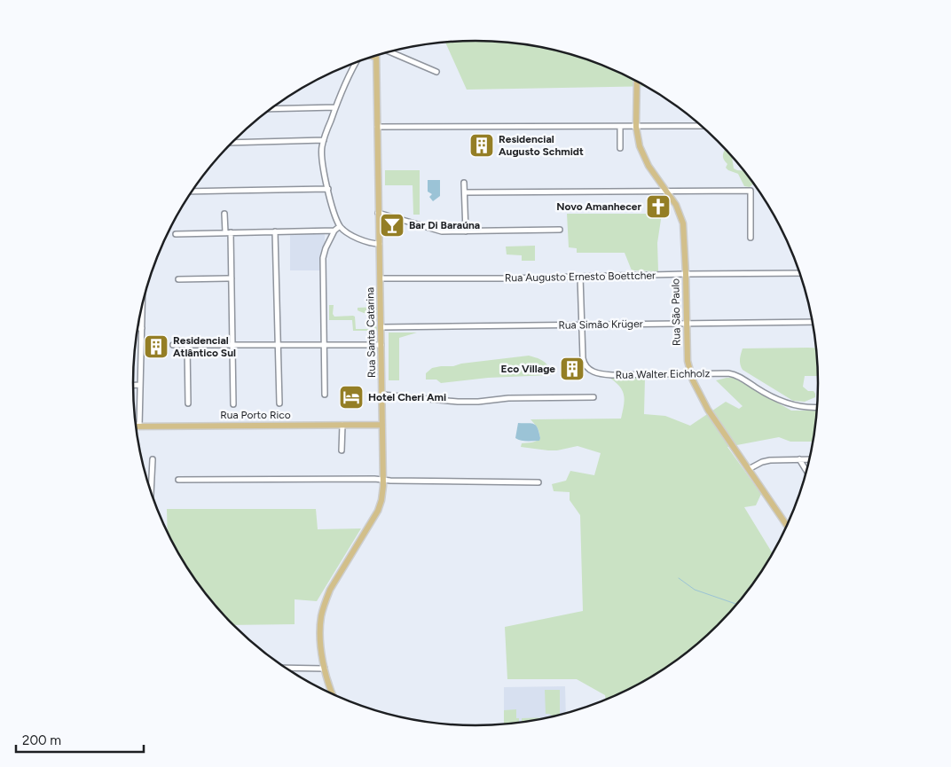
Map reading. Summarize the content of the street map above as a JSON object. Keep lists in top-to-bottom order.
{
  "streets": {
    "main road": ["Rua São Paulo", "Rua Santa Catarina", "Rua Porto Rico"],
    "street": ["Rua Augusto Ernesto Boettcher", "Rua Simão Krüger", "Rua Walter Eichholz"]
  },
  "crossings": [
    ["Rua Augusto Ernesto Boettcher", "Rua São Paulo"],
    ["Rua Augusto Ernesto Boettcher", "Rua Santa Catarina"],
    ["Rua Augusto Ernesto Boettcher", "Rua Walter Eichholz"],
    ["Rua São Paulo", "Rua Simão Krüger"],
    ["Rua São Paulo", "Rua Walter Eichholz"],
    ["Rua Simão Krüger", "Rua Santa Catarina"],
    ["Rua Simão Krüger", "Rua Walter Eichholz"],
    ["Rua Santa Catarina", "Rua Porto Rico"]
  ],
  "places": {
    "building": ["Residencial Augusto Schmidt", "Residencial Atlântico Sul", "Eco Village"],
    "church": ["Novo Amanhecer"],
    "bar": ["Bar Di Baraúna"],
    "hotel": ["Hotel Cheri Ami"]
  },
  "scale_bar": "200 m"
}
